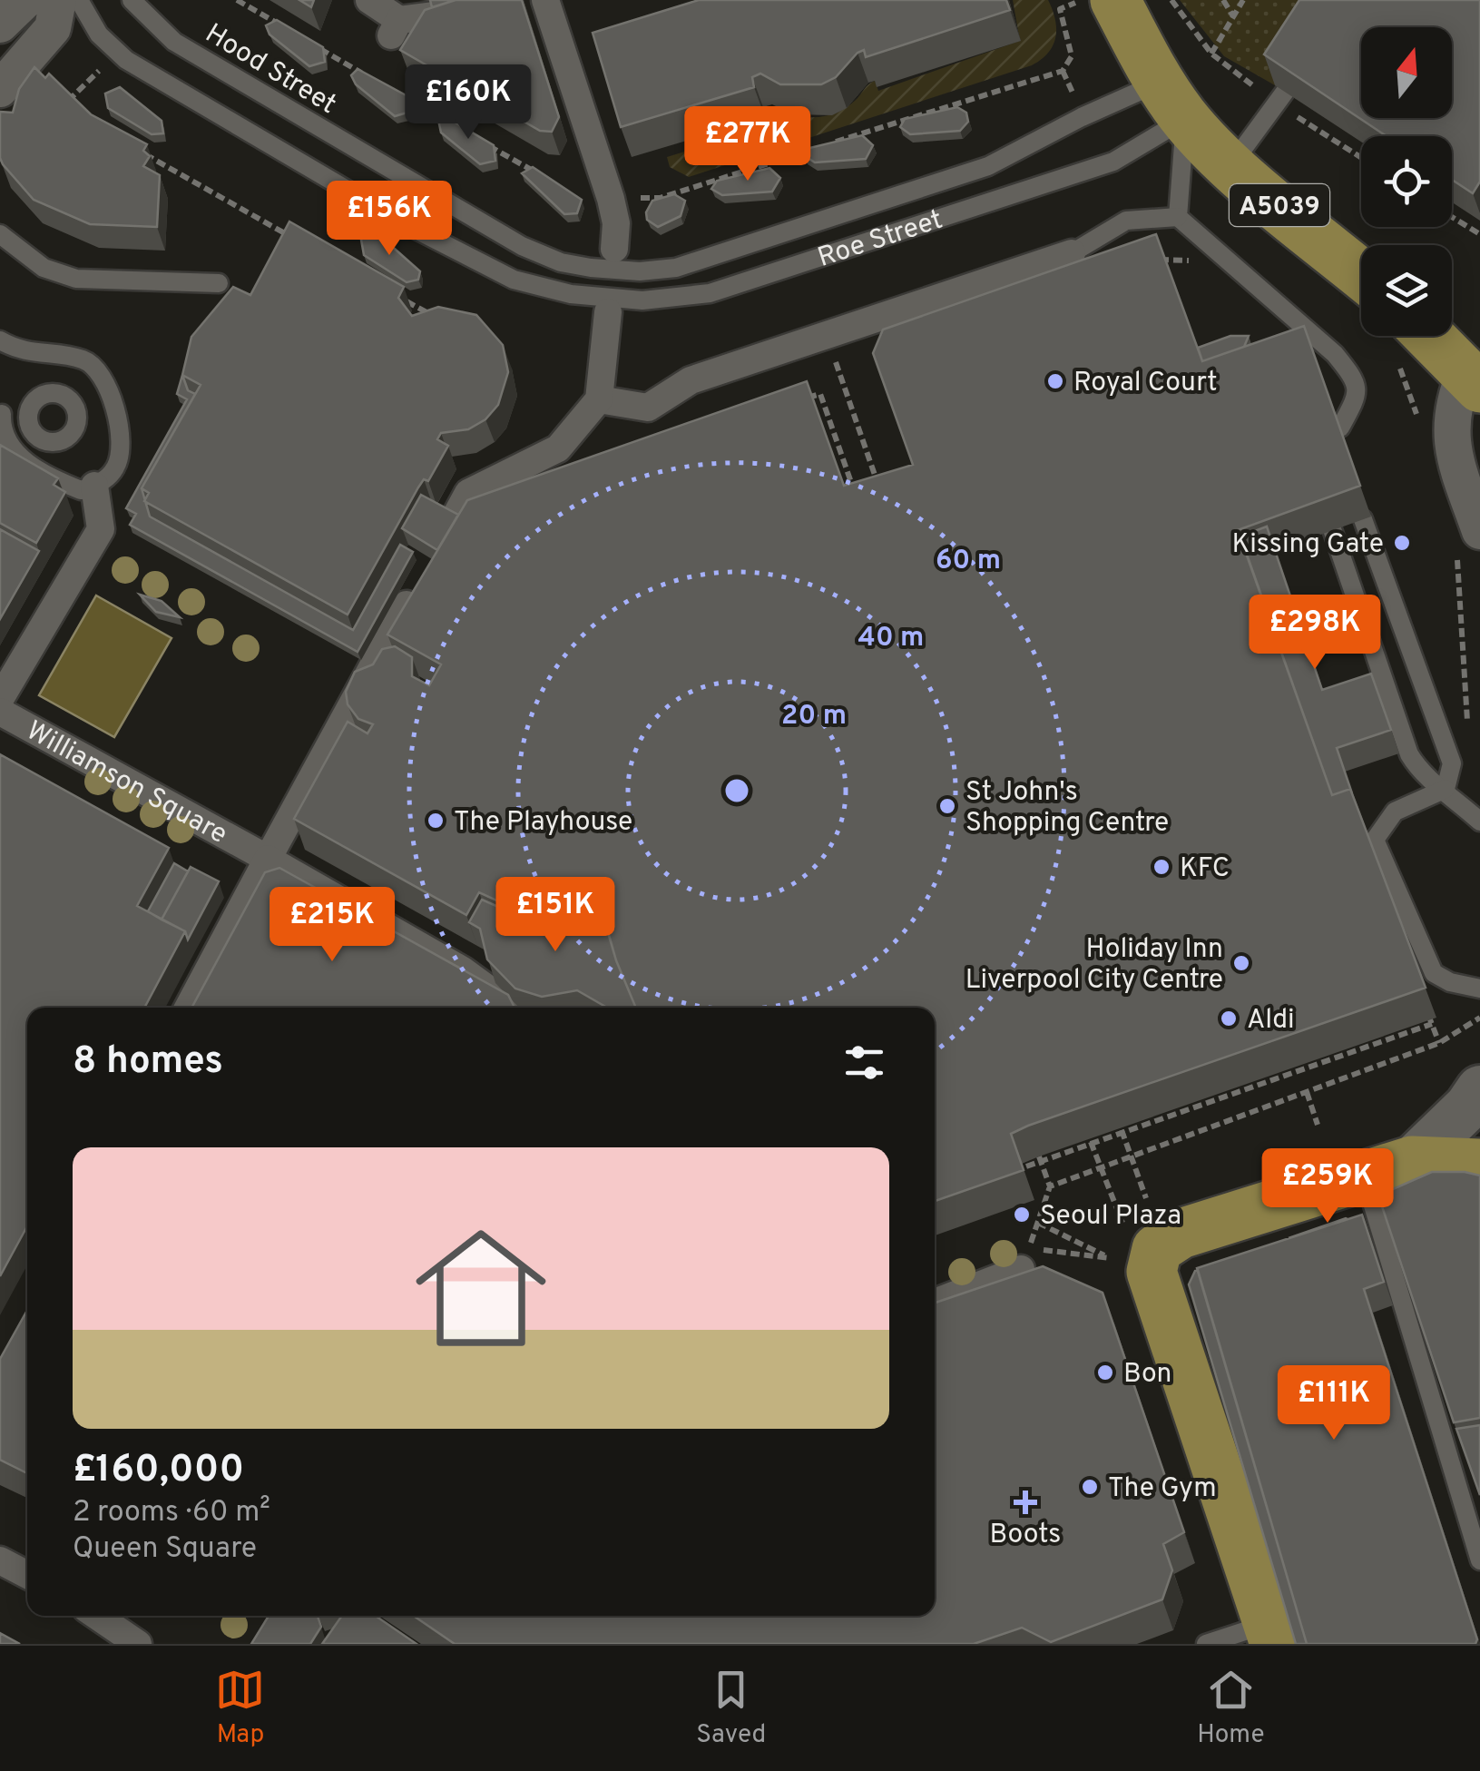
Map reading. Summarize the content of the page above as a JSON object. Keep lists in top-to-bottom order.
{
  "streets": {
    "main road": ["A5039"],
    "street": ["Williamson Square"],
    "lane": ["Hood Street", "Roe Street"]
  },
  "crossings": [
    ["Hood Street", "Roe Street"],
    ["A5039", "Roe Street"]
  ],
  "places": {
    "other": [
      "Royal Court",
      "Kissing Gate",
      "St John's Shopping Centre",
      "The Playhouse",
      "KFC",
      "Holiday Inn Liverpool City Centre",
      "Aldi",
      "Seoul Plaza",
      "Bon",
      "The Gym"
    ],
    "health": ["Boots"]
  },
  "north": "top",
  "page": {
    "price": [
      "£160K",
      "£277K",
      "£156K",
      "£298K",
      "£151K",
      "£215K",
      "£259K",
      "£111K"
    ],
    "heading": "8 homes",
    "list": [
      {
        "name": "£160,000",
        "note": "2 rooms · 60 m² · Queen Square"
      }
    ],
    "tabs": ["Map", "Saved", "Home"]
  },
  "rings": ["60 m", "40 m", "20 m"]
}
